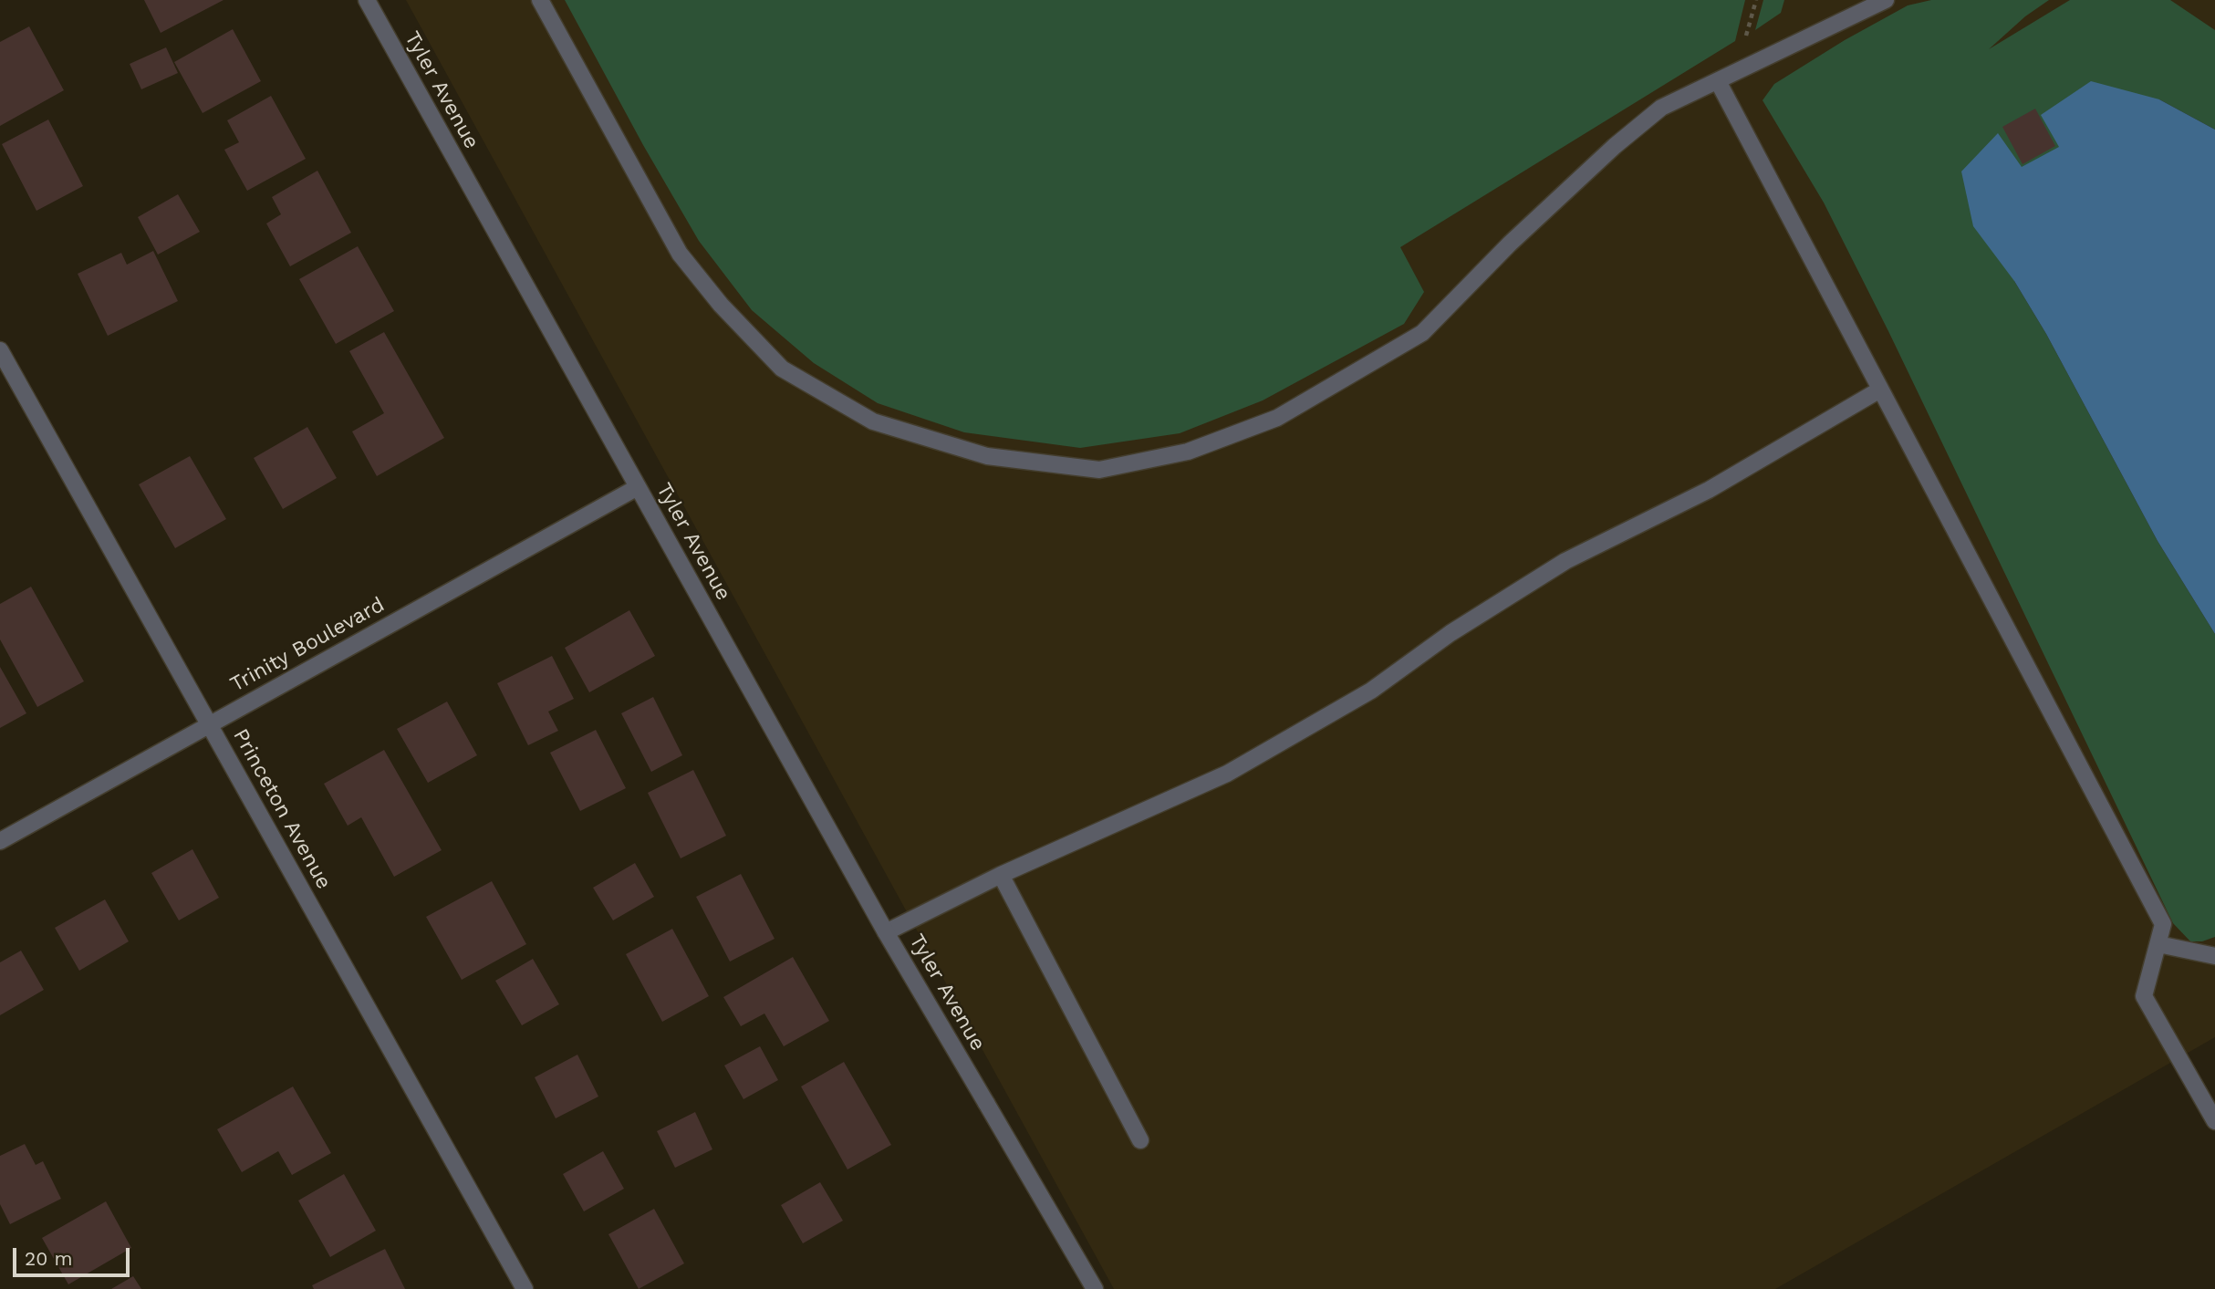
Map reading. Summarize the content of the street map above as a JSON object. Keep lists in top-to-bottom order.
{
  "streets": {
    "street": ["Tyler Avenue", "Trinity Boulevard", "Princeton Avenue"]
  },
  "crossings": [
    ["Tyler Avenue", "Trinity Boulevard"],
    ["Trinity Boulevard", "Princeton Avenue"]
  ],
  "scale_bar": "20 m"
}
